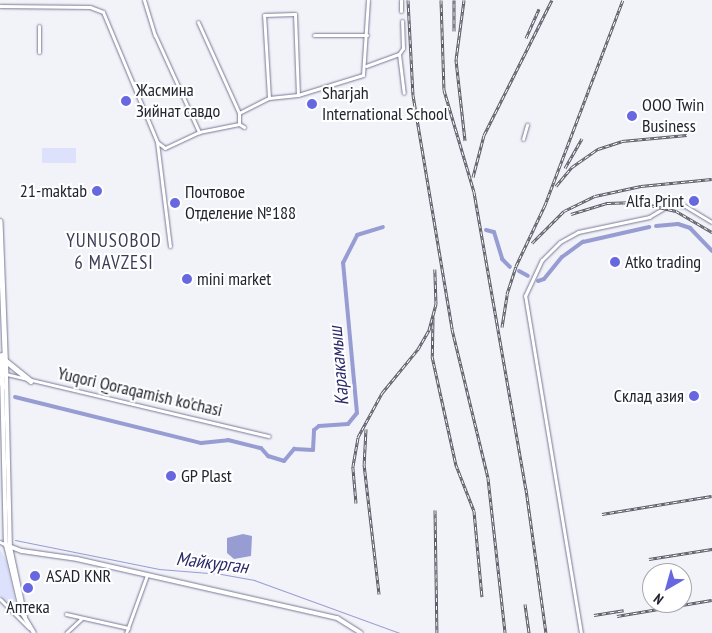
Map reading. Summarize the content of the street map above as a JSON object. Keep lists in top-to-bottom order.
{
  "streets": {
    "street": ["Yuqori Qoraqamish ko'chasi"]
  },
  "districts": ["YUNUSOBOD 6 MAVZESI"],
  "water": ["Каракамыш", "Майкурган"],
  "places": [
    "Жасмина Зийнат савдо",
    "Sharjah International School",
    "ООО Twin Business",
    "21-maktab",
    "Alfa Print",
    "Почтовое Отделение №188",
    "Atko trading",
    "mini market",
    "Склад азия",
    "GP Plast",
    "ASAD KNR",
    "Аптека"
  ],
  "north": "bottom left"
}
